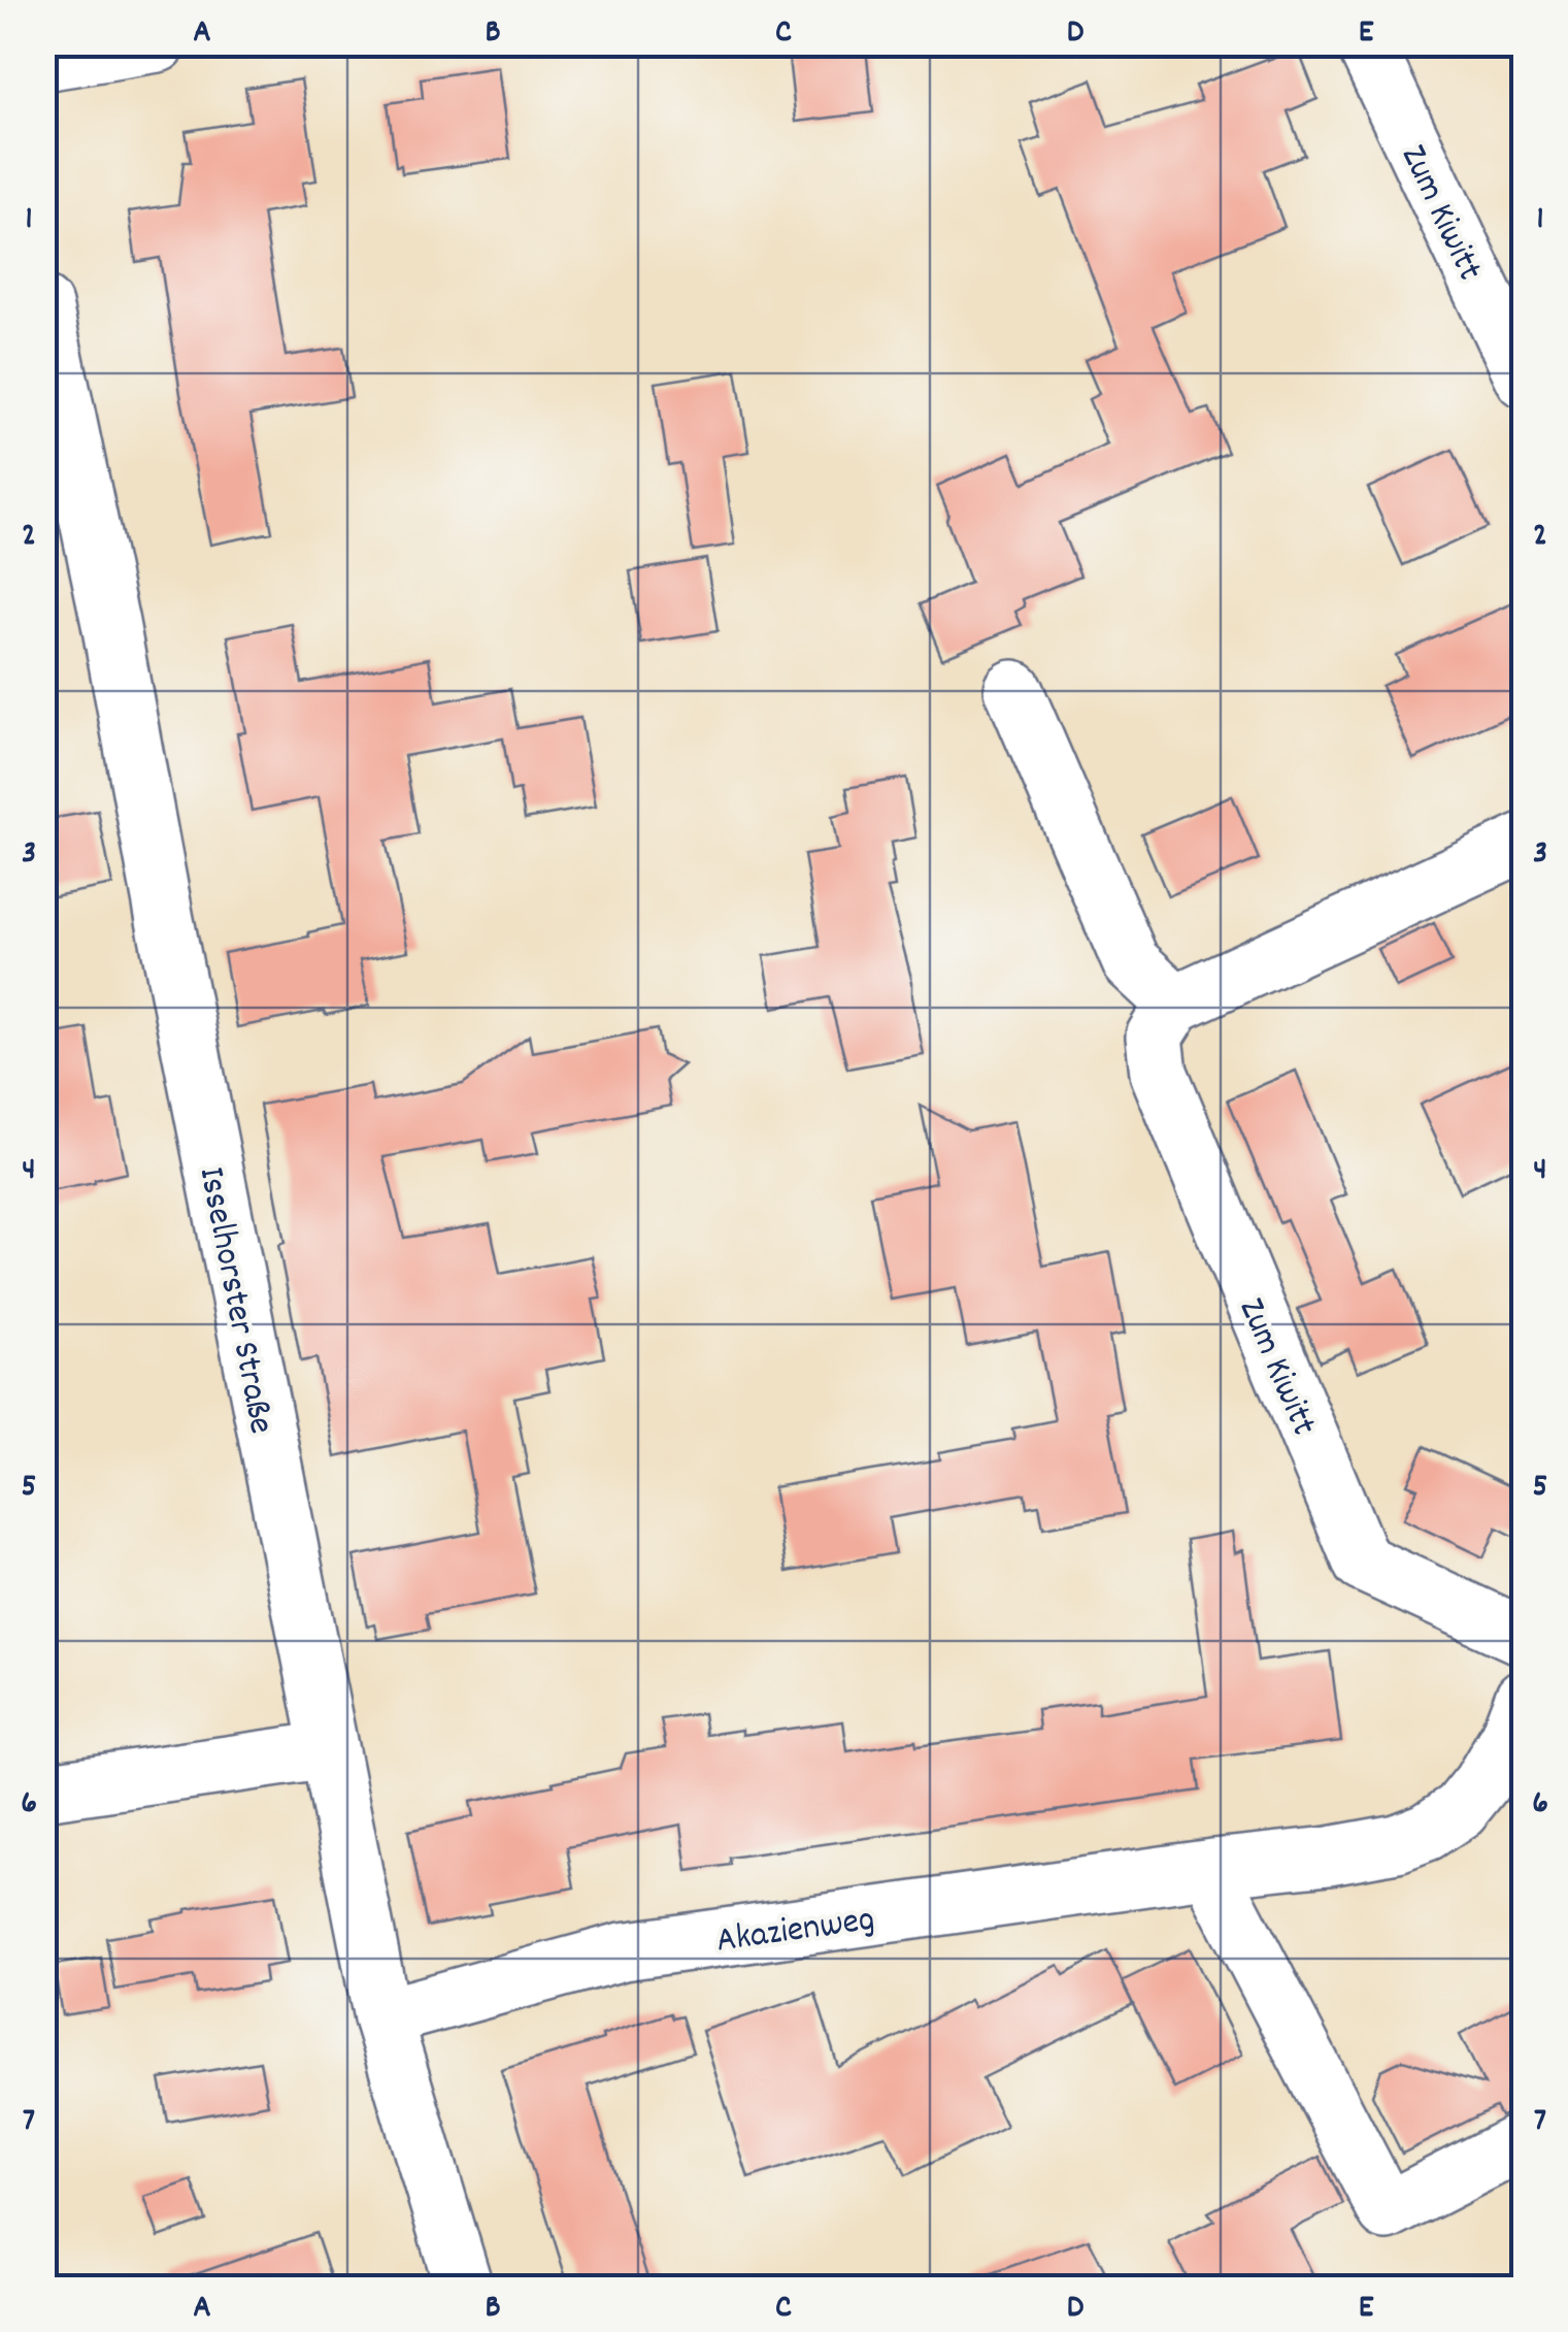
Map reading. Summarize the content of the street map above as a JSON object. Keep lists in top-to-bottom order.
{
  "streets": {
    "street": ["Zum Kiwitt", "Isselhorster Straße", "Akazienweg"]
  },
  "crossings": [
    ["Isselhorster Straße", "Akazienweg"]
  ],
  "grid": {
    "columns": [
      "A",
      "B",
      "C",
      "D",
      "E"
    ],
    "rows": [
      "1",
      "2",
      "3",
      "4",
      "5",
      "6",
      "7"
    ]
  }
}
